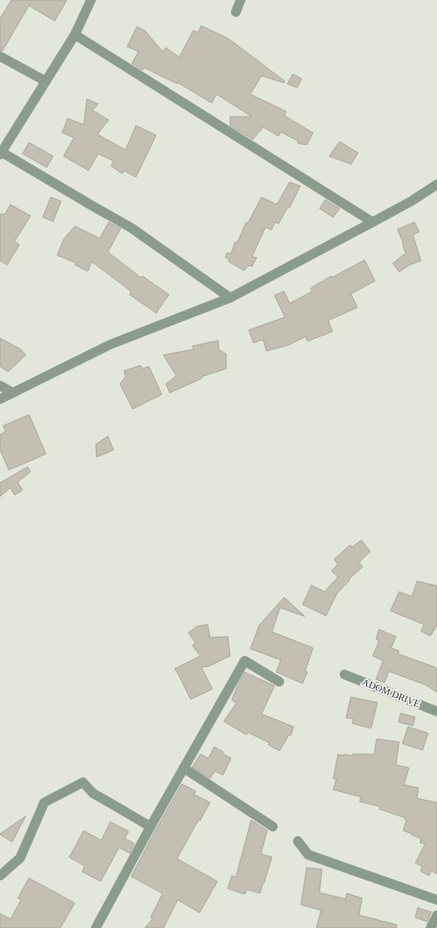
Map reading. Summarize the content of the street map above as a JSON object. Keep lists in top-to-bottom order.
{
  "streets": {
    "street": ["ADOM DRIVE"]
  }
}
